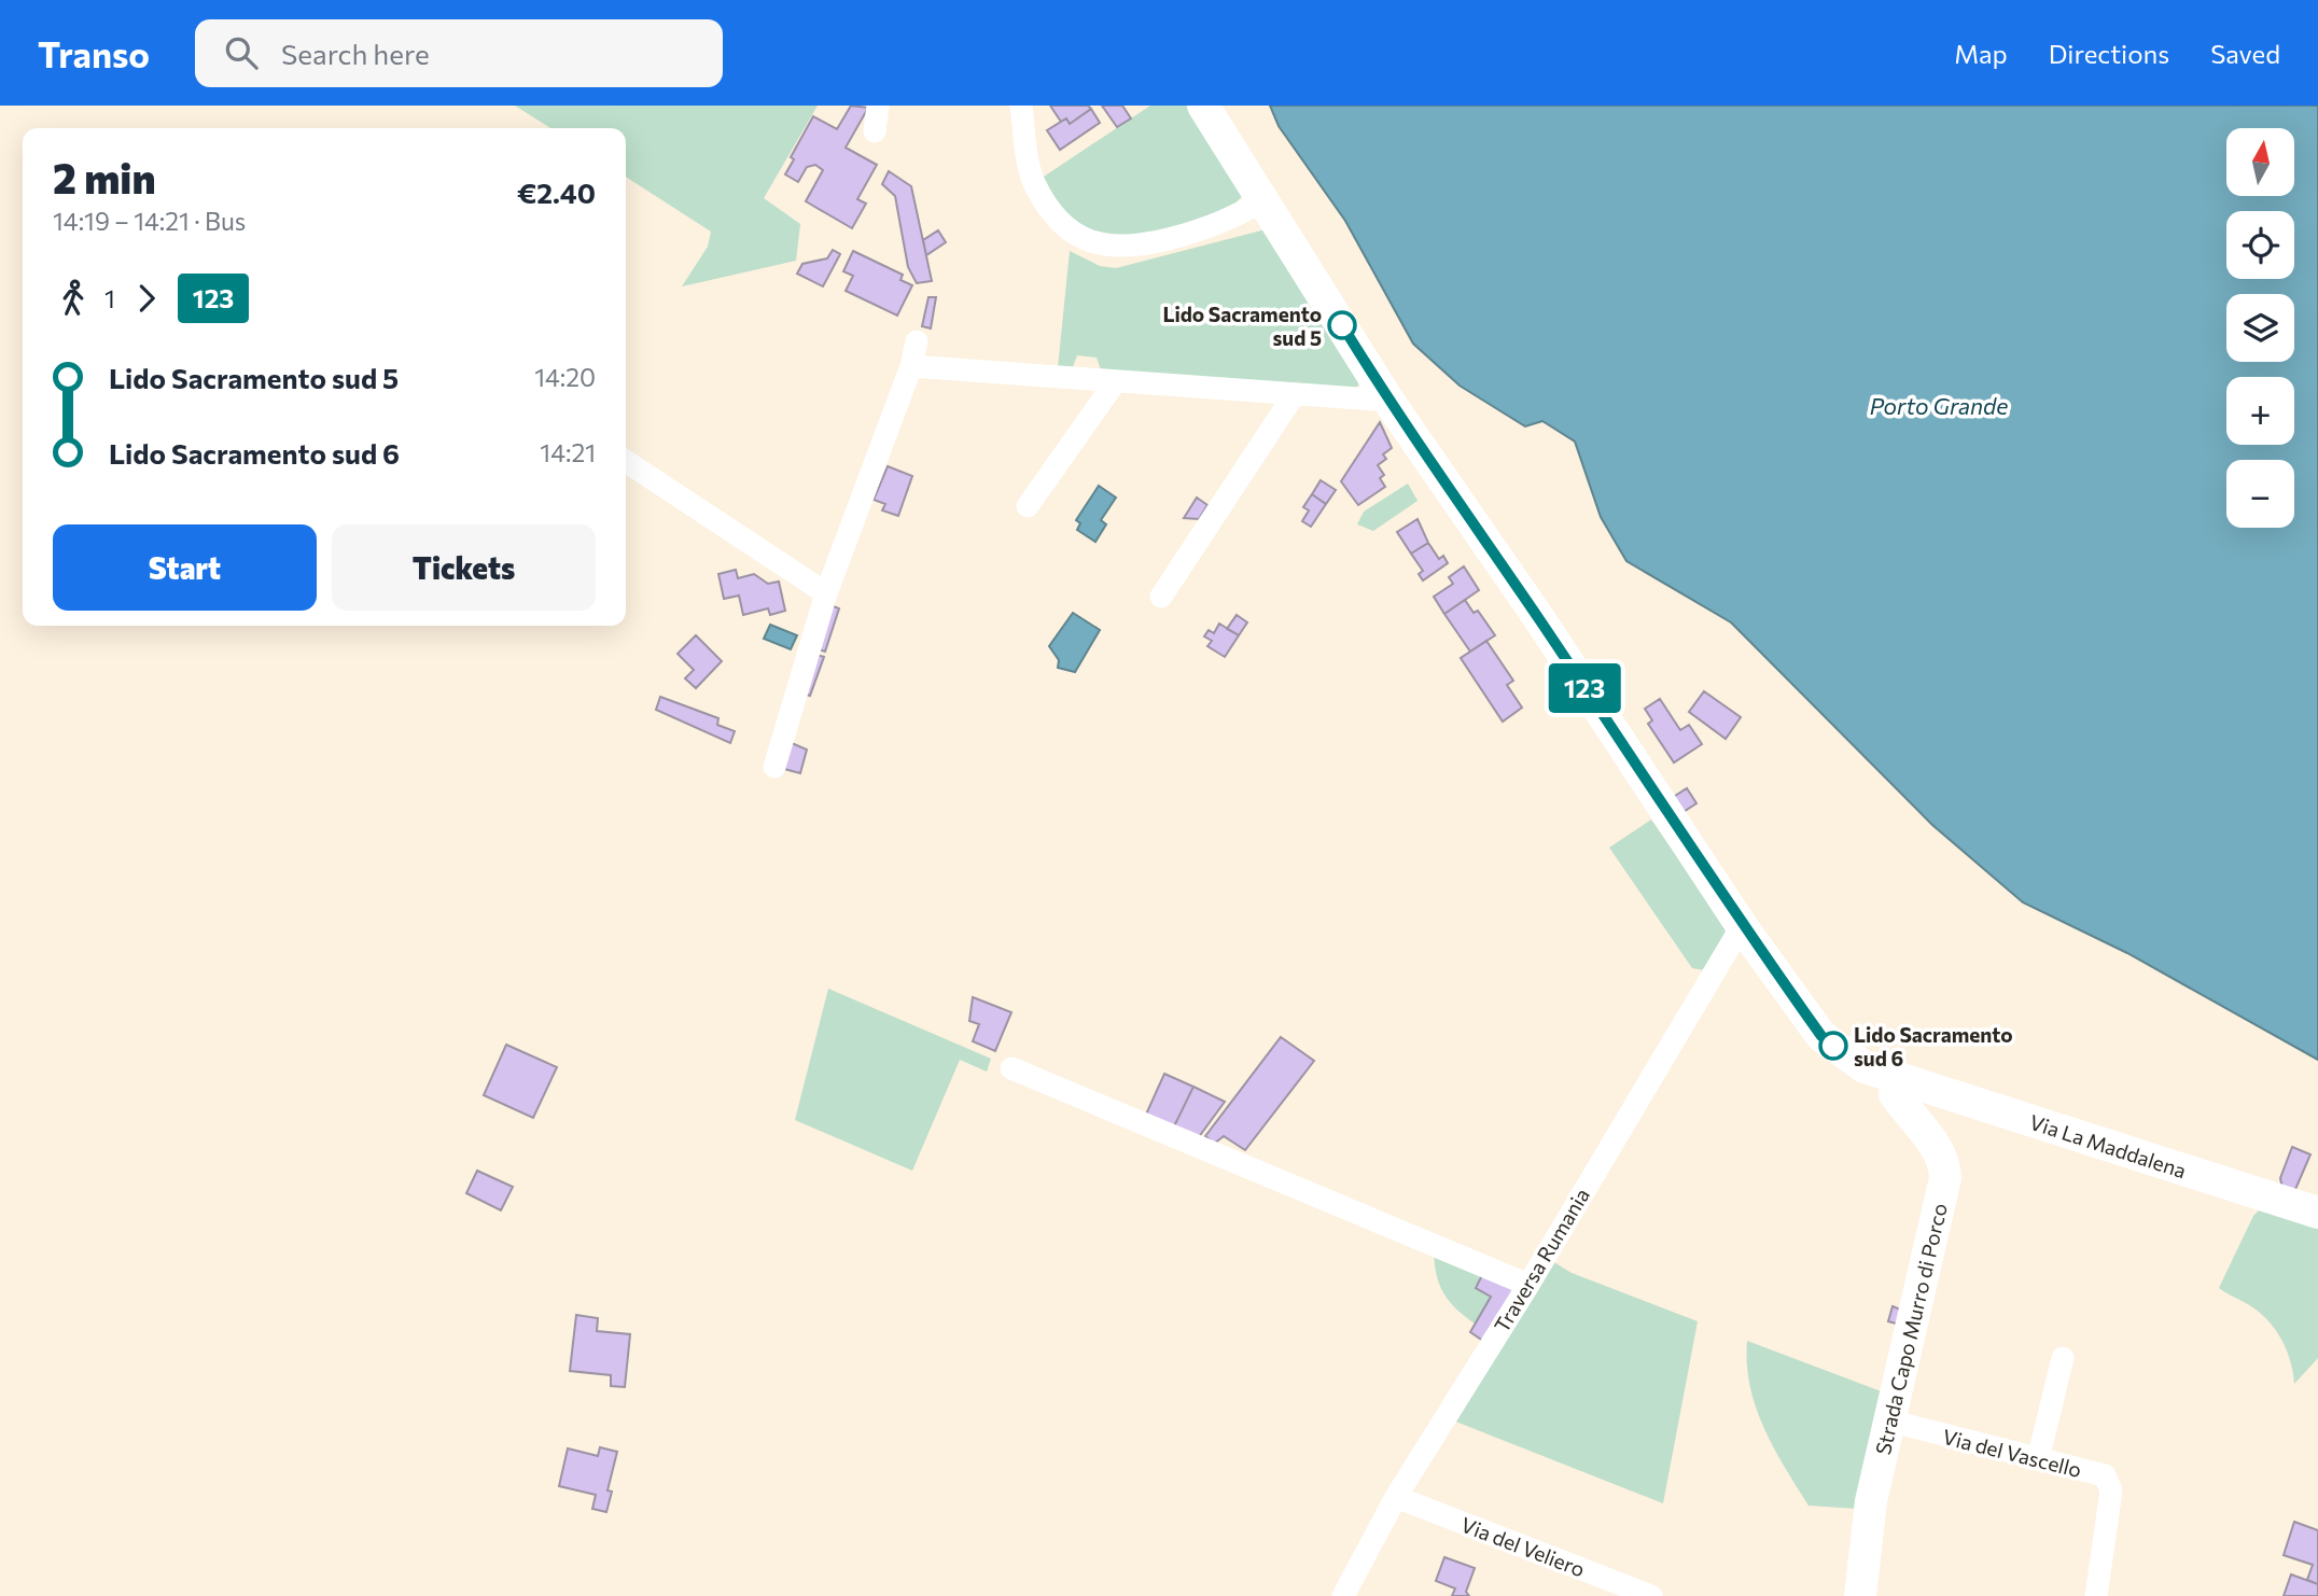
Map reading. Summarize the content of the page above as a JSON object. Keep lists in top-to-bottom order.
{
  "streets": {
    "street": [
      "Via La Maddalena",
      "Traversa Rumania",
      "Strada Capo Murro di Porco",
      "Via del Vascello",
      "Via del Veliero"
    ]
  },
  "crossings": [
    ["Via La Maddalena", "Traversa Rumania"],
    ["Via La Maddalena", "Strada Capo Murro di Porco"],
    ["Traversa Rumania", "Via del Veliero"],
    ["Strada Capo Murro di Porco", "Via del Vascello"]
  ],
  "water": ["Porto Grande"],
  "places": ["Lido Sacramento sud 5", "Lido Sacramento sud 6"],
  "lines": ["bus line 123"],
  "north": "top",
  "page": {
    "header": "Transo",
    "search": "Search here",
    "nav": ["Map", "Directions", "Saved"],
    "on_map": "123",
    "map_buttons": ["+", "−"],
    "heading": ["2 min", "14:19 – 14:21 · Bus", "€2.40"],
    "legs": ["1", "123"],
    "list": [
      {
        "name": "Lido Sacramento sud 5",
        "value": "14:20"
      },
      {
        "name": "Lido Sacramento sud 6",
        "value": "14:21"
      }
    ],
    "buttons": ["Start", "Tickets"]
  }
}
